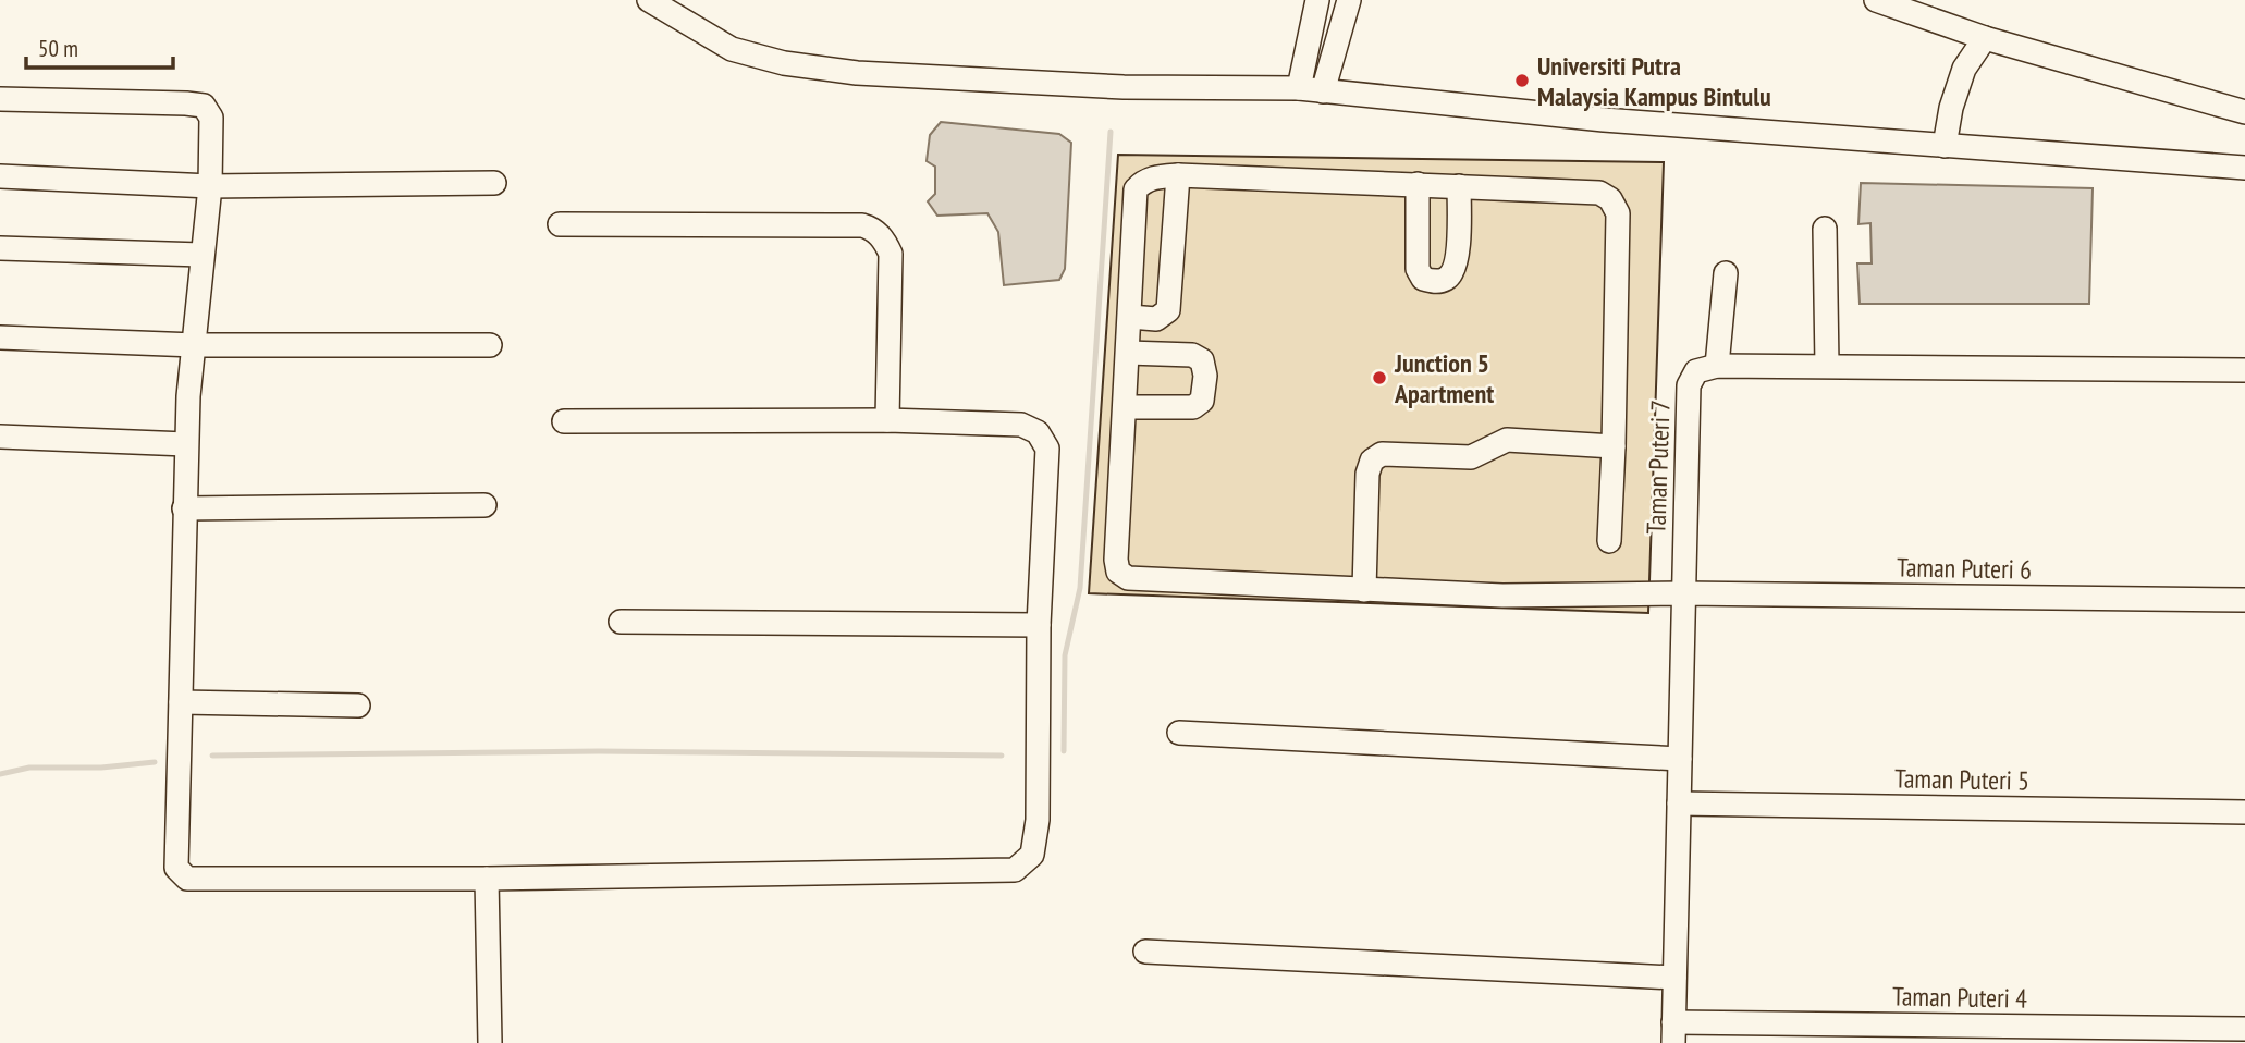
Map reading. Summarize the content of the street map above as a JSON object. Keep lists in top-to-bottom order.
{
  "streets": {
    "street": [
      "Taman Puteri 7",
      "Taman Puteri 6",
      "Taman Puteri 5",
      "Taman Puteri 4"
    ]
  },
  "crossings": [
    ["Taman Puteri 7", "Taman Puteri 6"],
    ["Taman Puteri 7", "Taman Puteri 5"],
    ["Taman Puteri 7", "Taman Puteri 4"]
  ],
  "places": ["Universiti Putra Malaysia Kampus Bintulu", "Junction 5 Apartment"],
  "scale_bar": "50 m"
}
